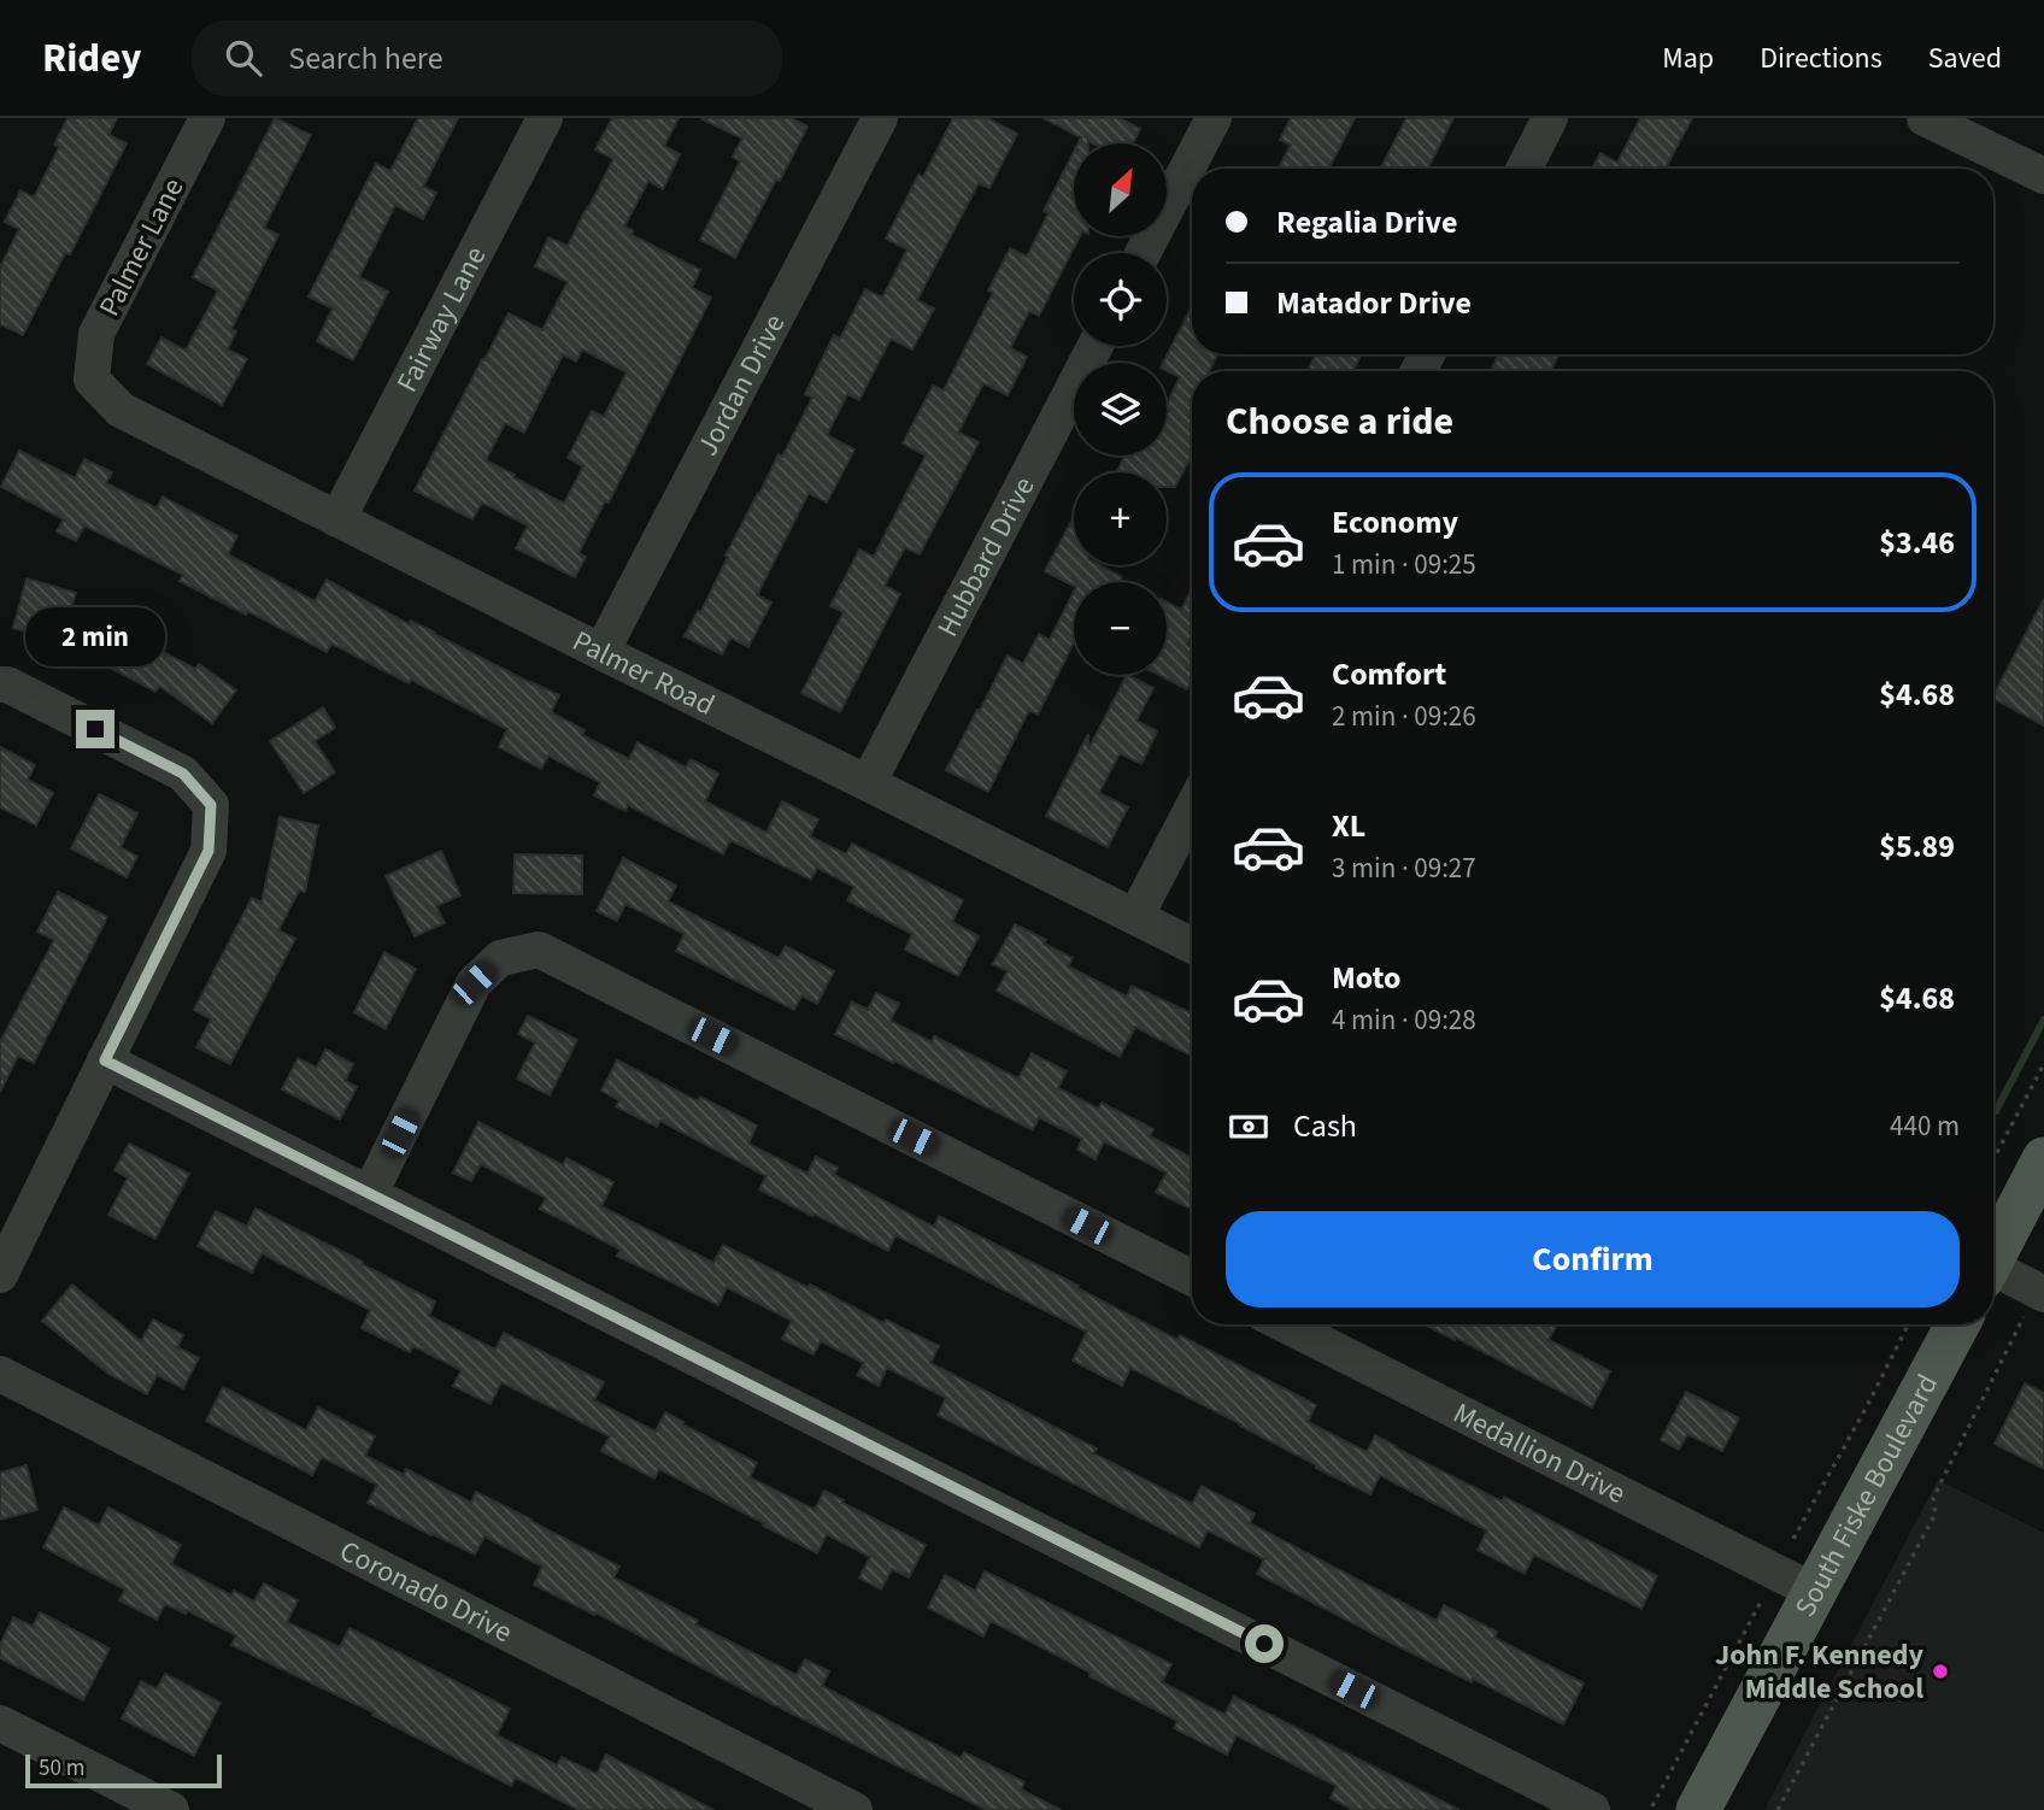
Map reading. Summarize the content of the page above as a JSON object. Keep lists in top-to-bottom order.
{
  "streets": {
    "main road": ["South Fiske Boulevard"],
    "street": [
      "Palmer Lane",
      "Fairway Lane",
      "Jordan Drive",
      "Hubbard Drive",
      "Palmer Road",
      "Medallion Drive",
      "Coronado Drive"
    ]
  },
  "crossings": [
    ["Palmer Lane", "Palmer Road"],
    ["Fairway Lane", "Palmer Road"],
    ["Jordan Drive", "Palmer Road"],
    ["Hubbard Drive", "Palmer Road"],
    ["Medallion Drive", "South Fiske Boulevard"]
  ],
  "places": ["John F. Kennedy Middle School"],
  "scale_bar": "50 m",
  "north": "top right",
  "page": {
    "header": "Ridey",
    "search": "Search here",
    "nav": ["Map", "Directions", "Saved"],
    "map_buttons": ["+", "−"],
    "banner": ["Regalia Drive", "Matador Drive"],
    "heading": "Choose a ride",
    "list": [
      {
        "name": "Economy",
        "note": "1 min · 09:25",
        "value": "$3.46"
      },
      {
        "name": "Comfort",
        "note": "2 min · 09:26",
        "value": "$4.68"
      },
      {
        "name": "XL",
        "note": "3 min · 09:27",
        "value": "$5.89"
      },
      {
        "name": "Moto",
        "note": "4 min · 09:28",
        "value": "$4.68"
      }
    ],
    "bubble": "2 min",
    "pay": ["Cash", "440 m"],
    "buttons": "Confirm",
    "scale": "50 m"
  }
}
